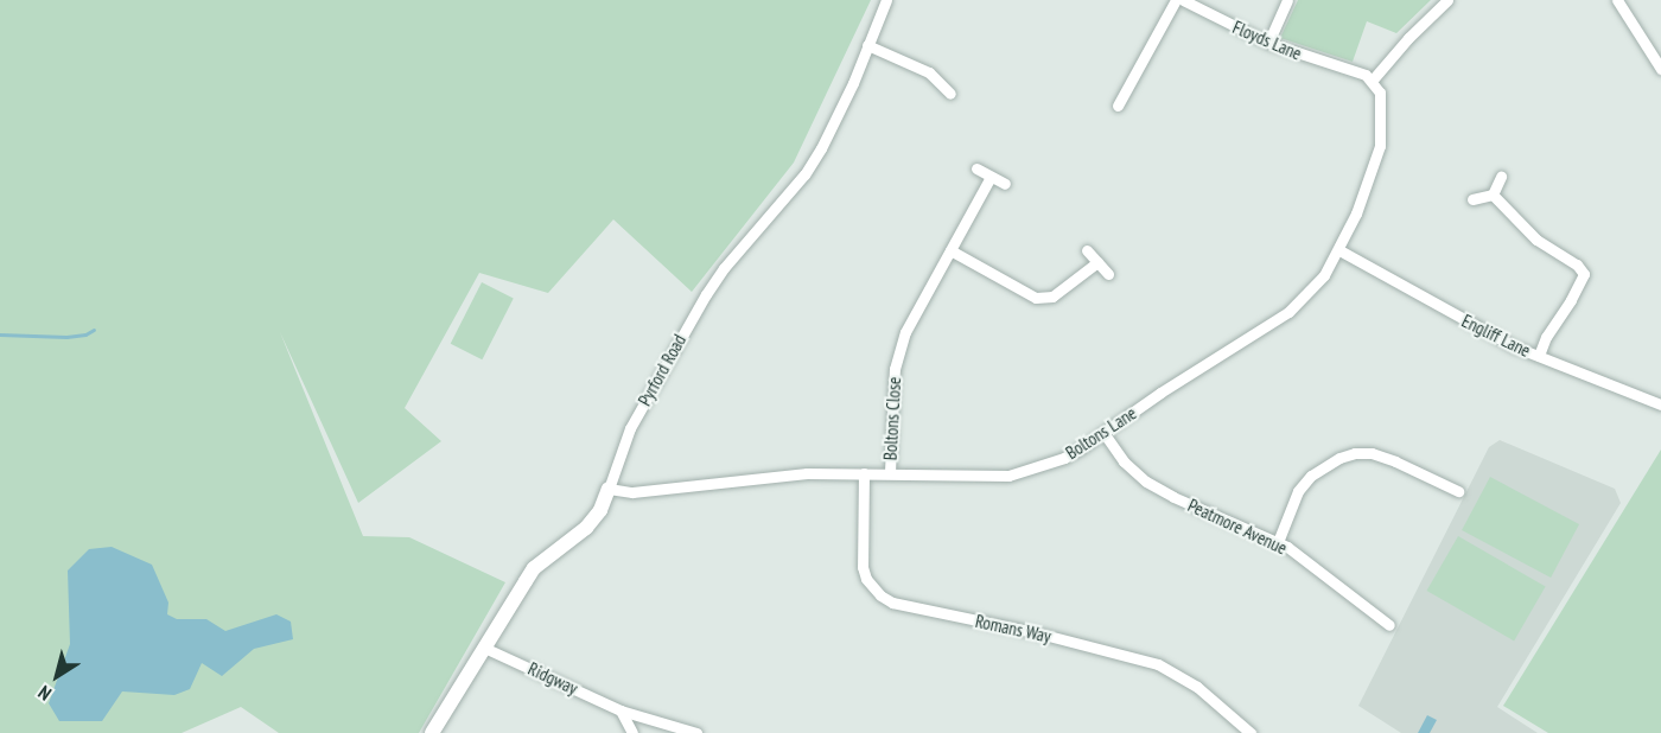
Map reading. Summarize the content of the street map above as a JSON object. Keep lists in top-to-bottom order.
{
  "streets": {
    "street": [
      "Floyds Lane",
      "Engliff Lane",
      "Pyrford Road",
      "Boltons Close",
      "Boltons Lane",
      "Peatmore Avenue",
      "Romans Way",
      "Ridgway"
    ]
  },
  "crossings": [
    ["Floyds Lane", "Boltons Lane"],
    ["Engliff Lane", "Boltons Lane"],
    ["Pyrford Road", "Boltons Lane"],
    ["Pyrford Road", "Ridgway"],
    ["Boltons Close", "Boltons Lane"],
    ["Boltons Lane", "Peatmore Avenue"],
    ["Boltons Lane", "Romans Way"]
  ],
  "north": "bottom left"
}
